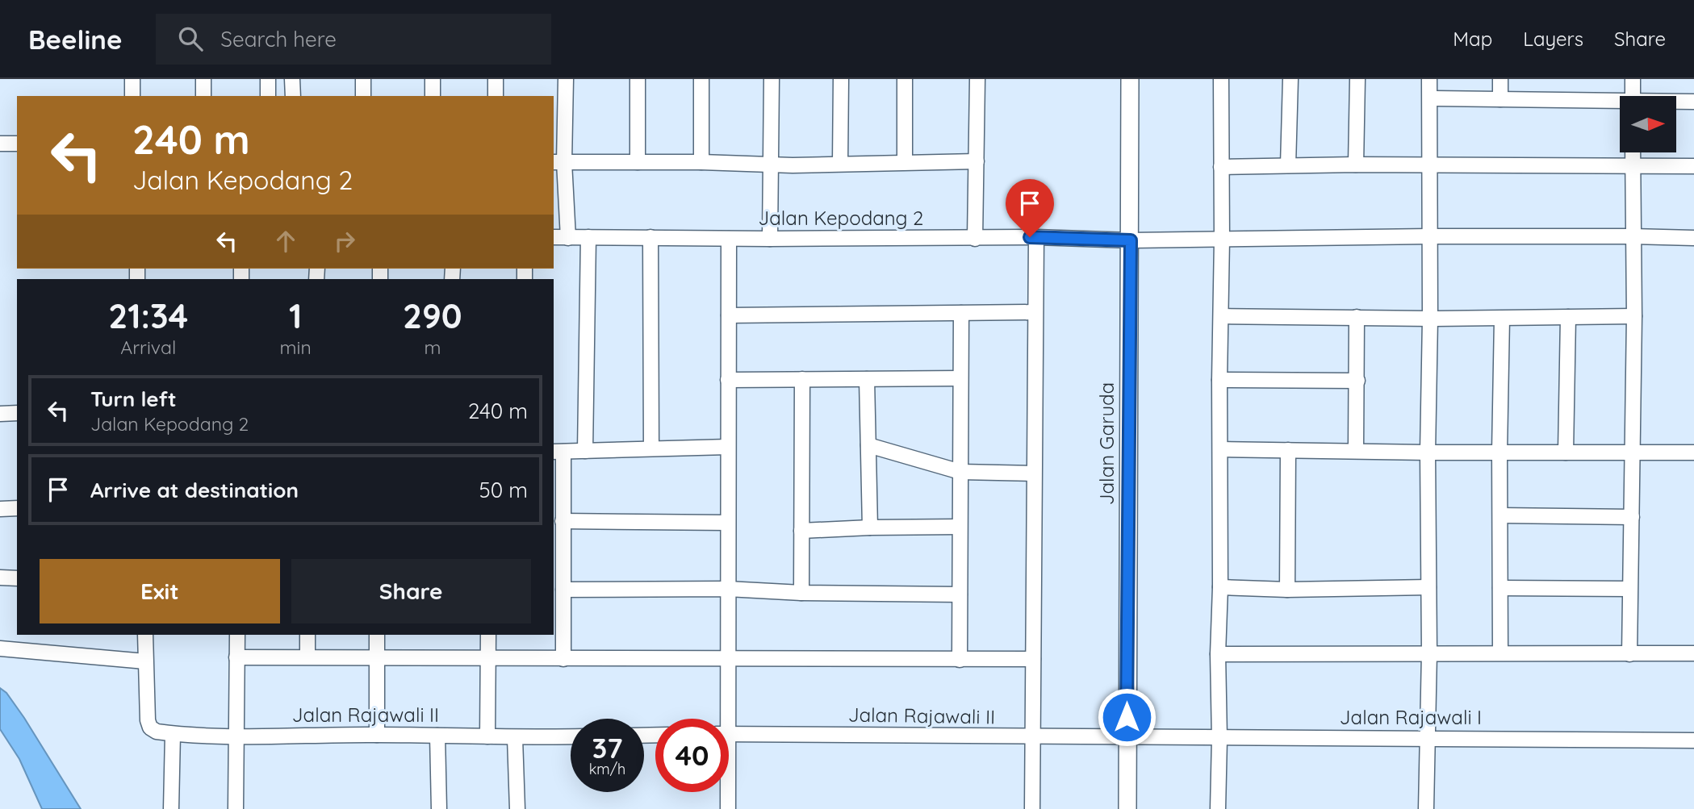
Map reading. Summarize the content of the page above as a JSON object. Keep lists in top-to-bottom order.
{
  "streets": {
    "street": [
      "Jalan Kepodang 2",
      "Jalan Garuda",
      "Jalan Rajawali II",
      "Jalan Rajawali I"
    ]
  },
  "crossings": [
    ["Jalan Kepodang 2", "Jalan Garuda"],
    ["Jalan Garuda", "Jalan Rajawali II"],
    ["Jalan Garuda", "Jalan Rajawali I"],
    ["Jalan Rajawali II", "Jalan Rajawali I"]
  ],
  "north": "right",
  "page": {
    "header": "Beeline",
    "search": "Search here",
    "nav": ["Map", "Layers", "Share"],
    "turn": ["240 m", "Jalan Kepodang 2"],
    "eta": [
      "21:34",
      "Arrival",
      "1",
      "min",
      "290",
      "m"
    ],
    "list": [
      {
        "name": "Turn left",
        "note": "Jalan Kepodang 2",
        "value": "240 m"
      },
      {
        "name": "Arrive at destination",
        "value": "50 m"
      }
    ],
    "buttons": ["Exit", "Share"],
    "speed": "37 km/h",
    "limit": "40"
  }
}
